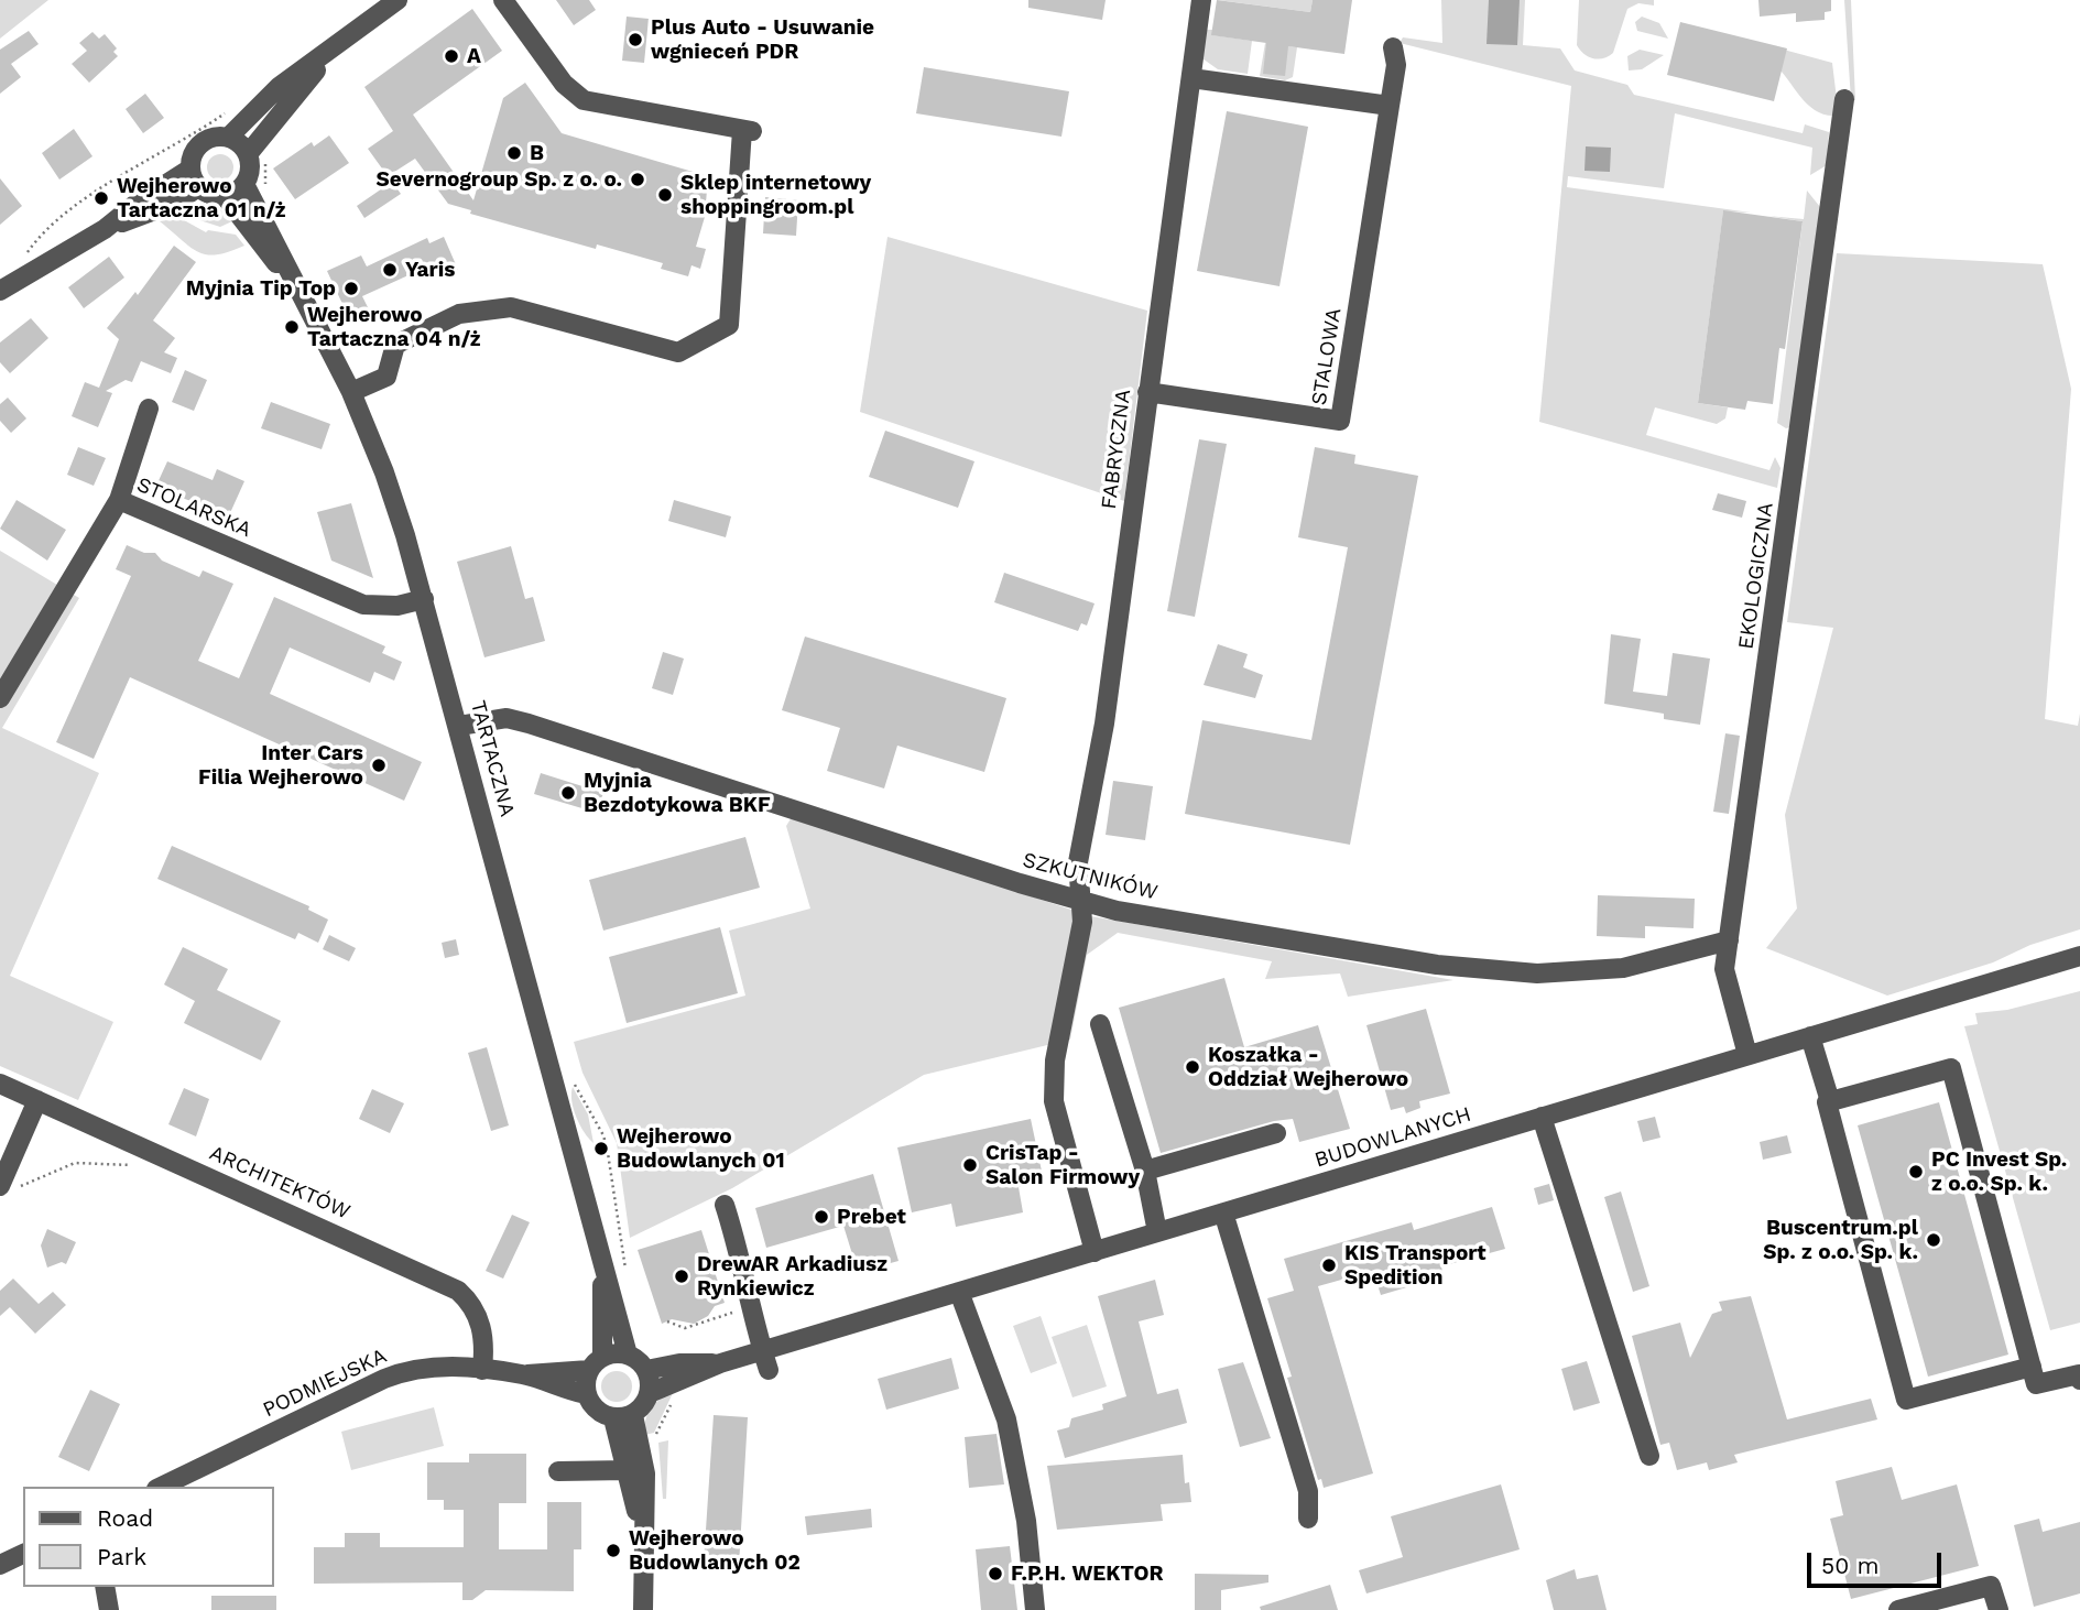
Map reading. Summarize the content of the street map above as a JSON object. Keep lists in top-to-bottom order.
{
  "streets": {
    "street": [
      "STALOWA",
      "FABRYCZNA",
      "STOLARSKA",
      "EKOLOGICZNA",
      "TARTACZNA",
      "SZKUTNIKÓW",
      "BUDOWLANYCH",
      "ARCHITEKTÓW",
      "PODMIEJSKA"
    ]
  },
  "crossings": [
    ["STALOWA", "FABRYCZNA"],
    ["FABRYCZNA", "SZKUTNIKÓW"],
    ["FABRYCZNA", "BUDOWLANYCH"],
    ["STOLARSKA", "TARTACZNA"],
    ["EKOLOGICZNA", "SZKUTNIKÓW"],
    ["EKOLOGICZNA", "BUDOWLANYCH"],
    ["TARTACZNA", "SZKUTNIKÓW"],
    ["TARTACZNA", "BUDOWLANYCH"],
    ["TARTACZNA", "PODMIEJSKA"],
    ["BUDOWLANYCH", "PODMIEJSKA"],
    ["ARCHITEKTÓW", "PODMIEJSKA"]
  ],
  "places": [
    "Plus Auto - Usuwanie wgnieceń PDR",
    "A",
    "B",
    "Severnogroup Sp. z o. o.",
    "Sklep internetowy shoppingroom.pl",
    "Wejherowo Tartaczna 01 n/ż",
    "Yaris",
    "Myjnia Tip Top",
    "Wejherowo Tartaczna 04 n/ż",
    "Inter Cars Filia Wejherowo",
    "Myjnia Bezdotykowa BKF",
    "Koszałka - Oddział Wejherowo",
    "Wejherowo Budowlanych 01",
    "CrisTap - Salon Firmowy",
    "PC Invest Sp. z o.o. Sp. k.",
    "Prebet",
    "Buscentrum.pl Sp. z o.o. Sp. k.",
    "KIS Transport Spedition",
    "DrewAR Arkadiusz Rynkiewicz",
    "Wejherowo Budowlanych 02",
    "F.P.H. WEKTOR"
  ],
  "legend": ["Road", "Park"],
  "scale_bar": "50 m"
}
